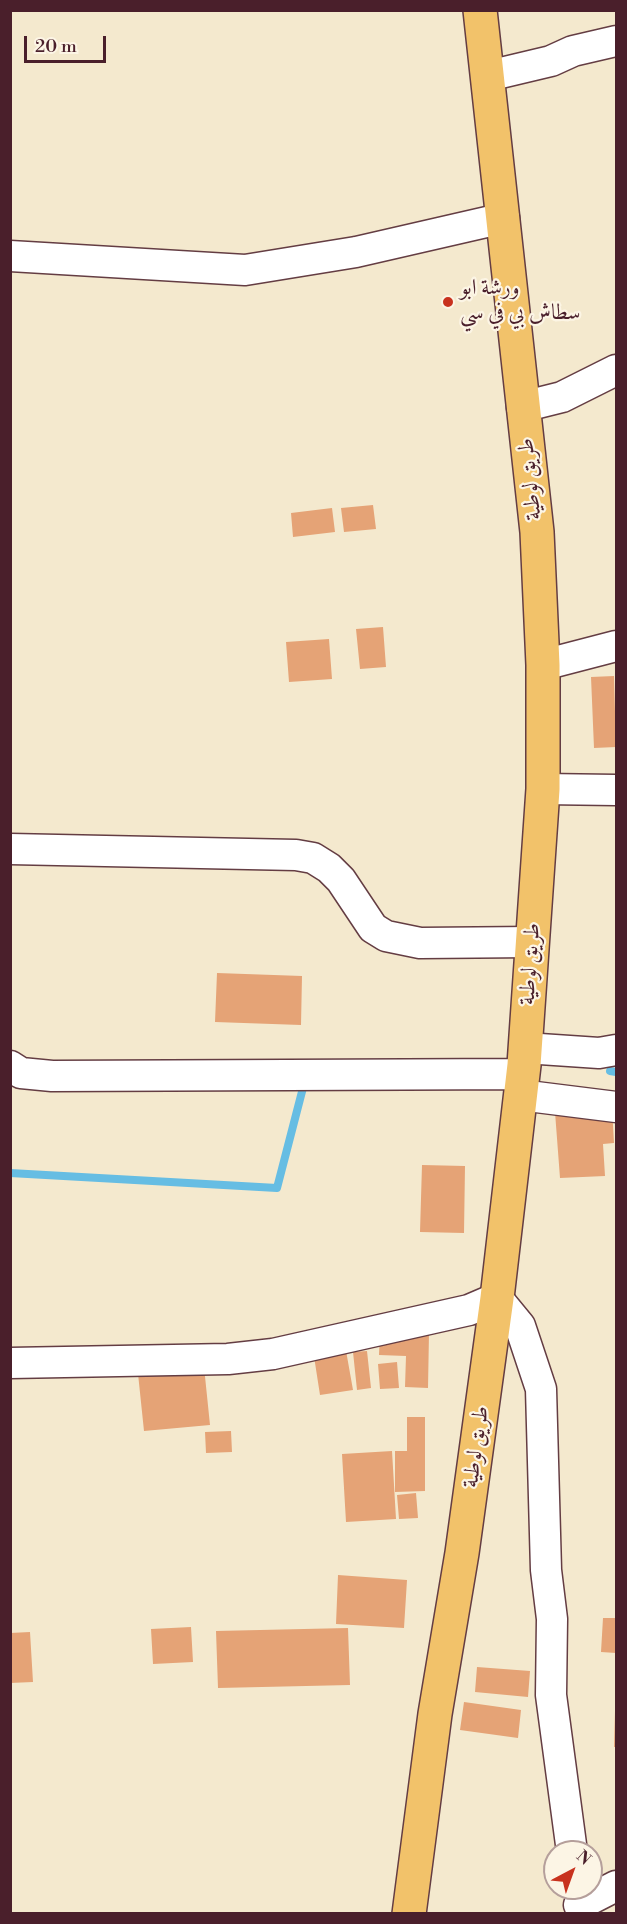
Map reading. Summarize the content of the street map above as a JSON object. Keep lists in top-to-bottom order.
{
  "streets": {
    "main road": ["طريق لوطية"]
  },
  "places": ["ورشة ابو سطاش بي في سي"],
  "scale_bar": "20 m",
  "north": "top right"
}
